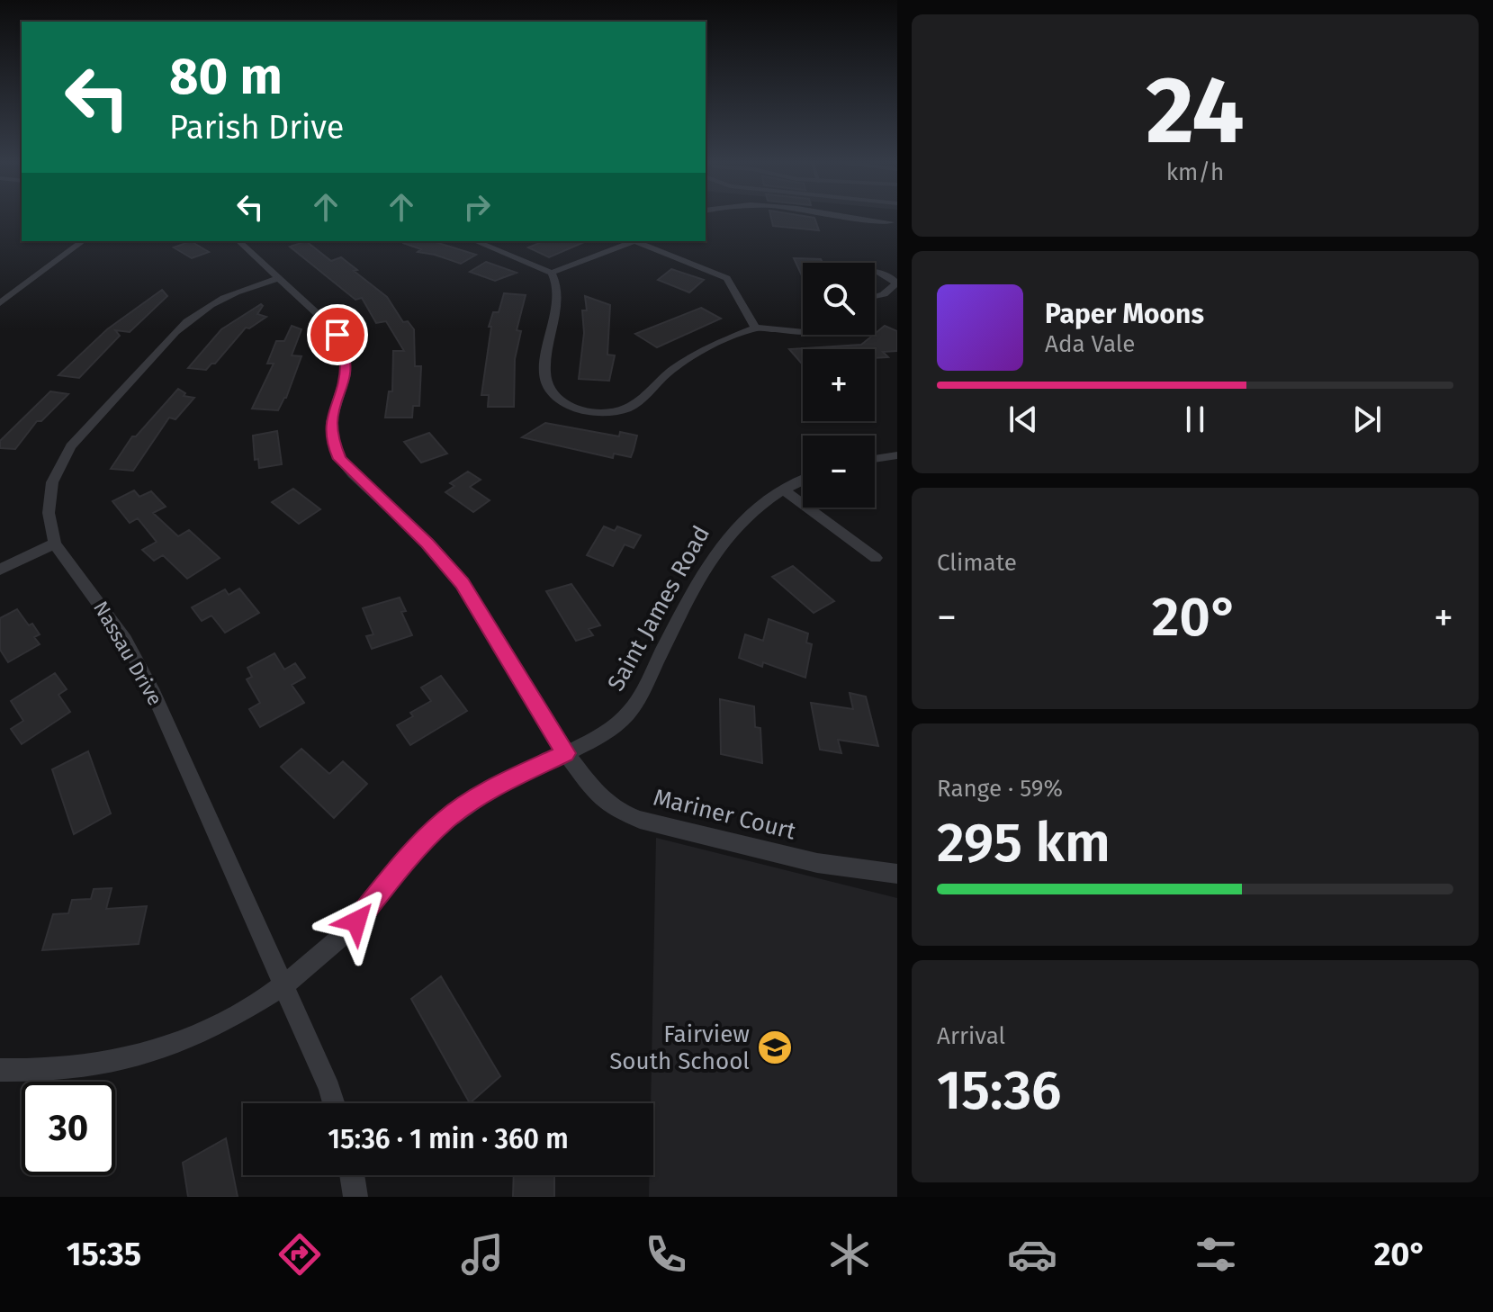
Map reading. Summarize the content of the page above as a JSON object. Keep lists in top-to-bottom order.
{
  "streets": {
    "street": ["Saint James Road", "Nassau Drive", "Mariner Court"]
  },
  "crossings": [
    ["Saint James Road", "Nassau Drive"],
    ["Saint James Road", "Mariner Court"],
    ["Nassau Drive", "Mariner Court"]
  ],
  "places": {
    "school or university": ["Fairview South School"]
  },
  "page": {
    "tile": [
      ["24", "km/h"],
      "Climate",
      ["Range · 59%", "295 km"],
      ["Arrival", "15:36"]
    ],
    "turn": ["80 m", "Parish Drive"],
    "map_buttons": ["+", "−"],
    "song": ["Paper Moons", "Ada Vale"],
    "heat": ["−", "20°", "+"],
    "limit": "30",
    "trip": "15:36 · 1 min · 360 m",
    "tabs": ["15:35", "20°"]
  }
}
